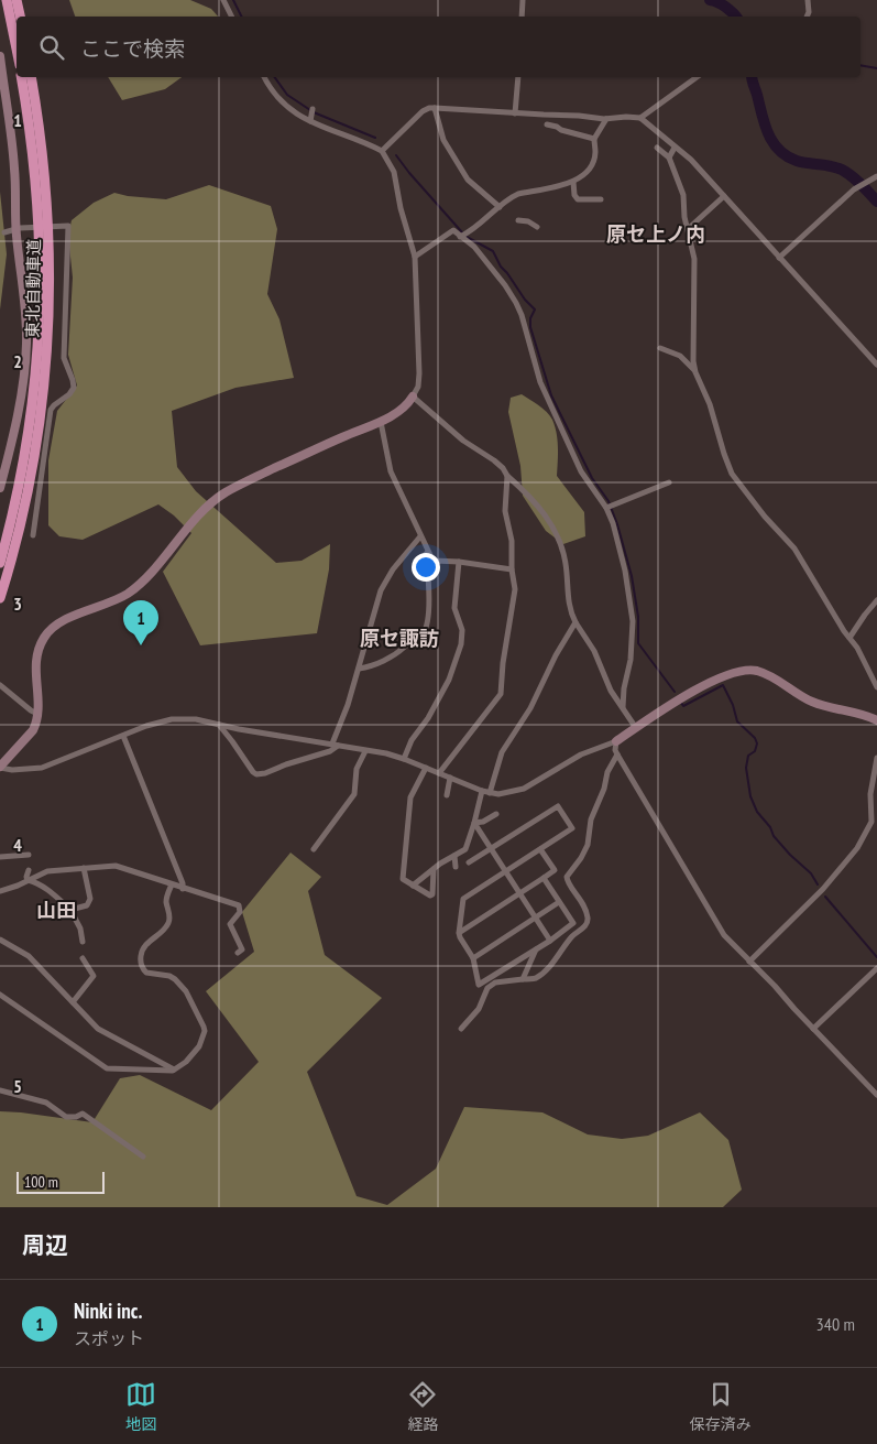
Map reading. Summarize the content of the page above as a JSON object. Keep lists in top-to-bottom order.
{
  "streets": {
    "highway": ["東北自動車道"]
  },
  "districts": ["原セ上ノ内", "原セ諏訪", "山田"],
  "scale_bar": "100 m",
  "page": {
    "search": "ここで検索",
    "pins": "1",
    "scale": "100 m",
    "heading": "周辺",
    "list": [
      {
        "mark": "1",
        "name": "Ninki inc.",
        "note": "スポット",
        "value": "340 m"
      }
    ],
    "nav": ["地図", "経路", "保存済み"]
  },
  "grid": {
    "rows": [
      "1",
      "2",
      "3",
      "4",
      "5"
    ]
  }
}
